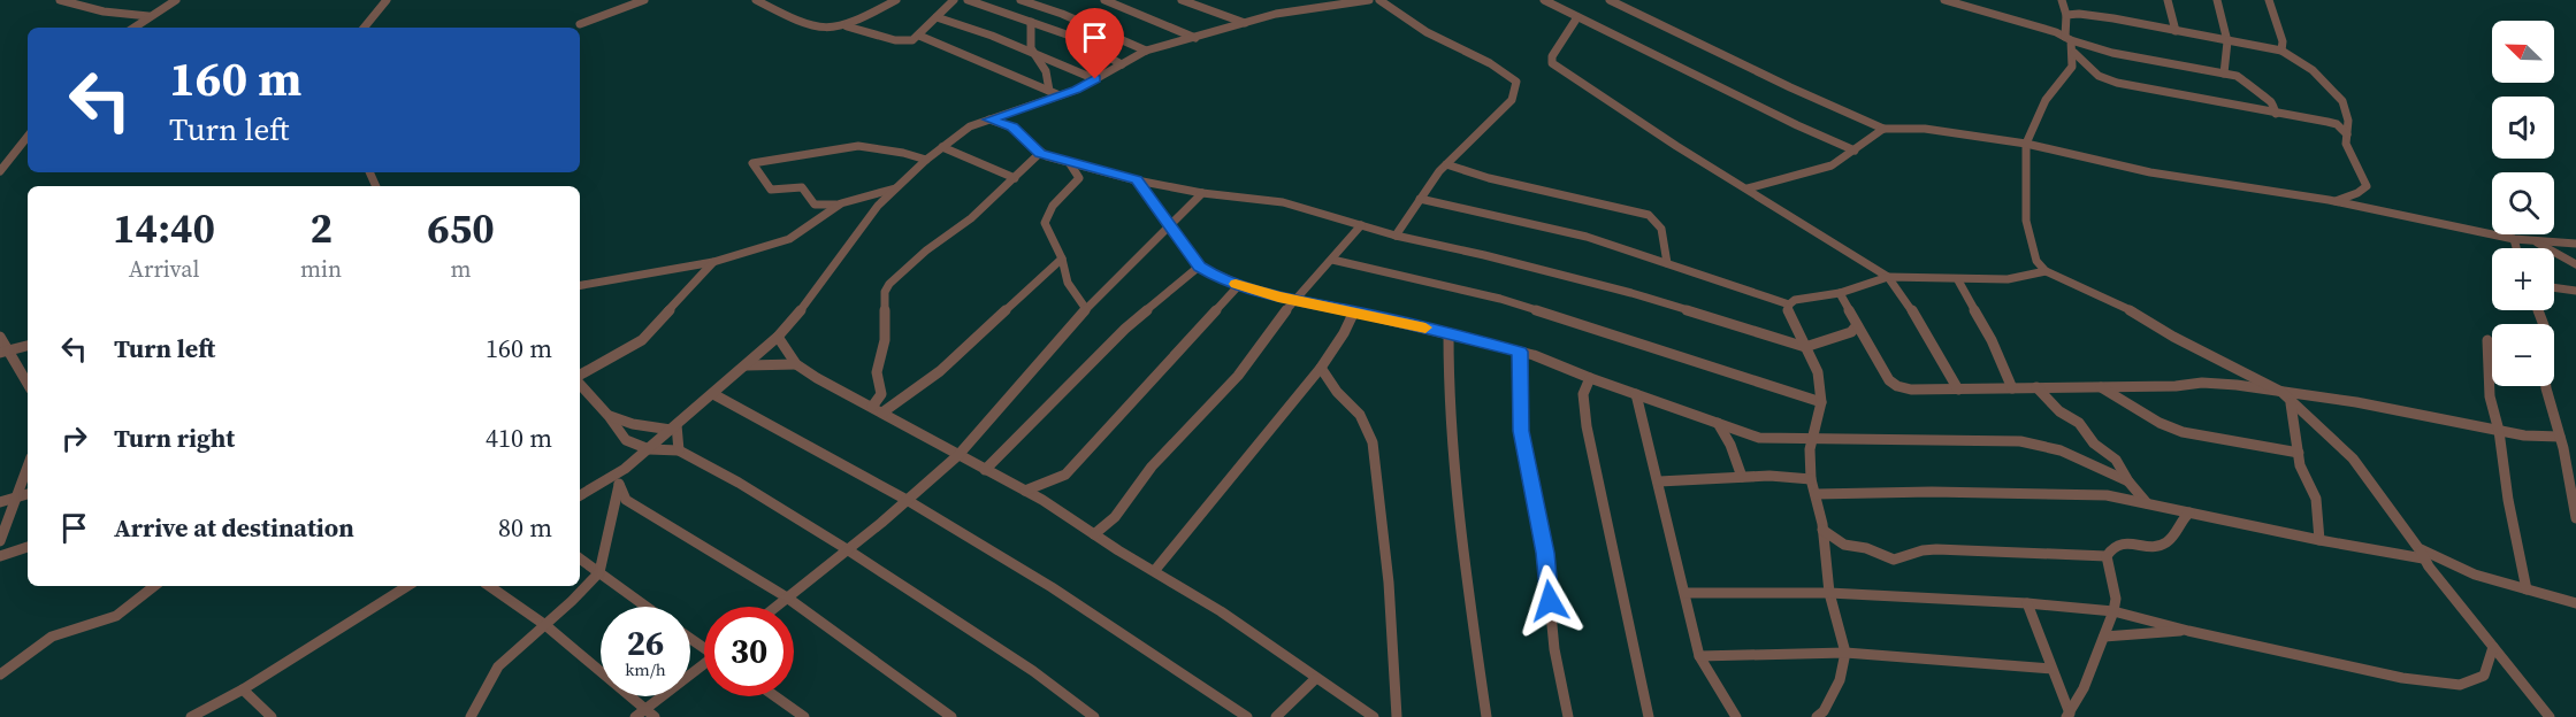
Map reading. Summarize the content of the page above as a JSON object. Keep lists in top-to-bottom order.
{
  "north": "top left",
  "page": {
    "map_buttons": ["+", "−"],
    "turn": ["160 m", "Turn left"],
    "eta": [
      "14:40",
      "Arrival",
      "2",
      "min",
      "650",
      "m"
    ],
    "list": [
      {
        "name": "Turn left",
        "value": "160 m"
      },
      {
        "name": "Turn right",
        "value": "410 m"
      },
      {
        "name": "Arrive at destination",
        "value": "80 m"
      }
    ],
    "speed": "26 km/h",
    "limit": "30"
  }
}
